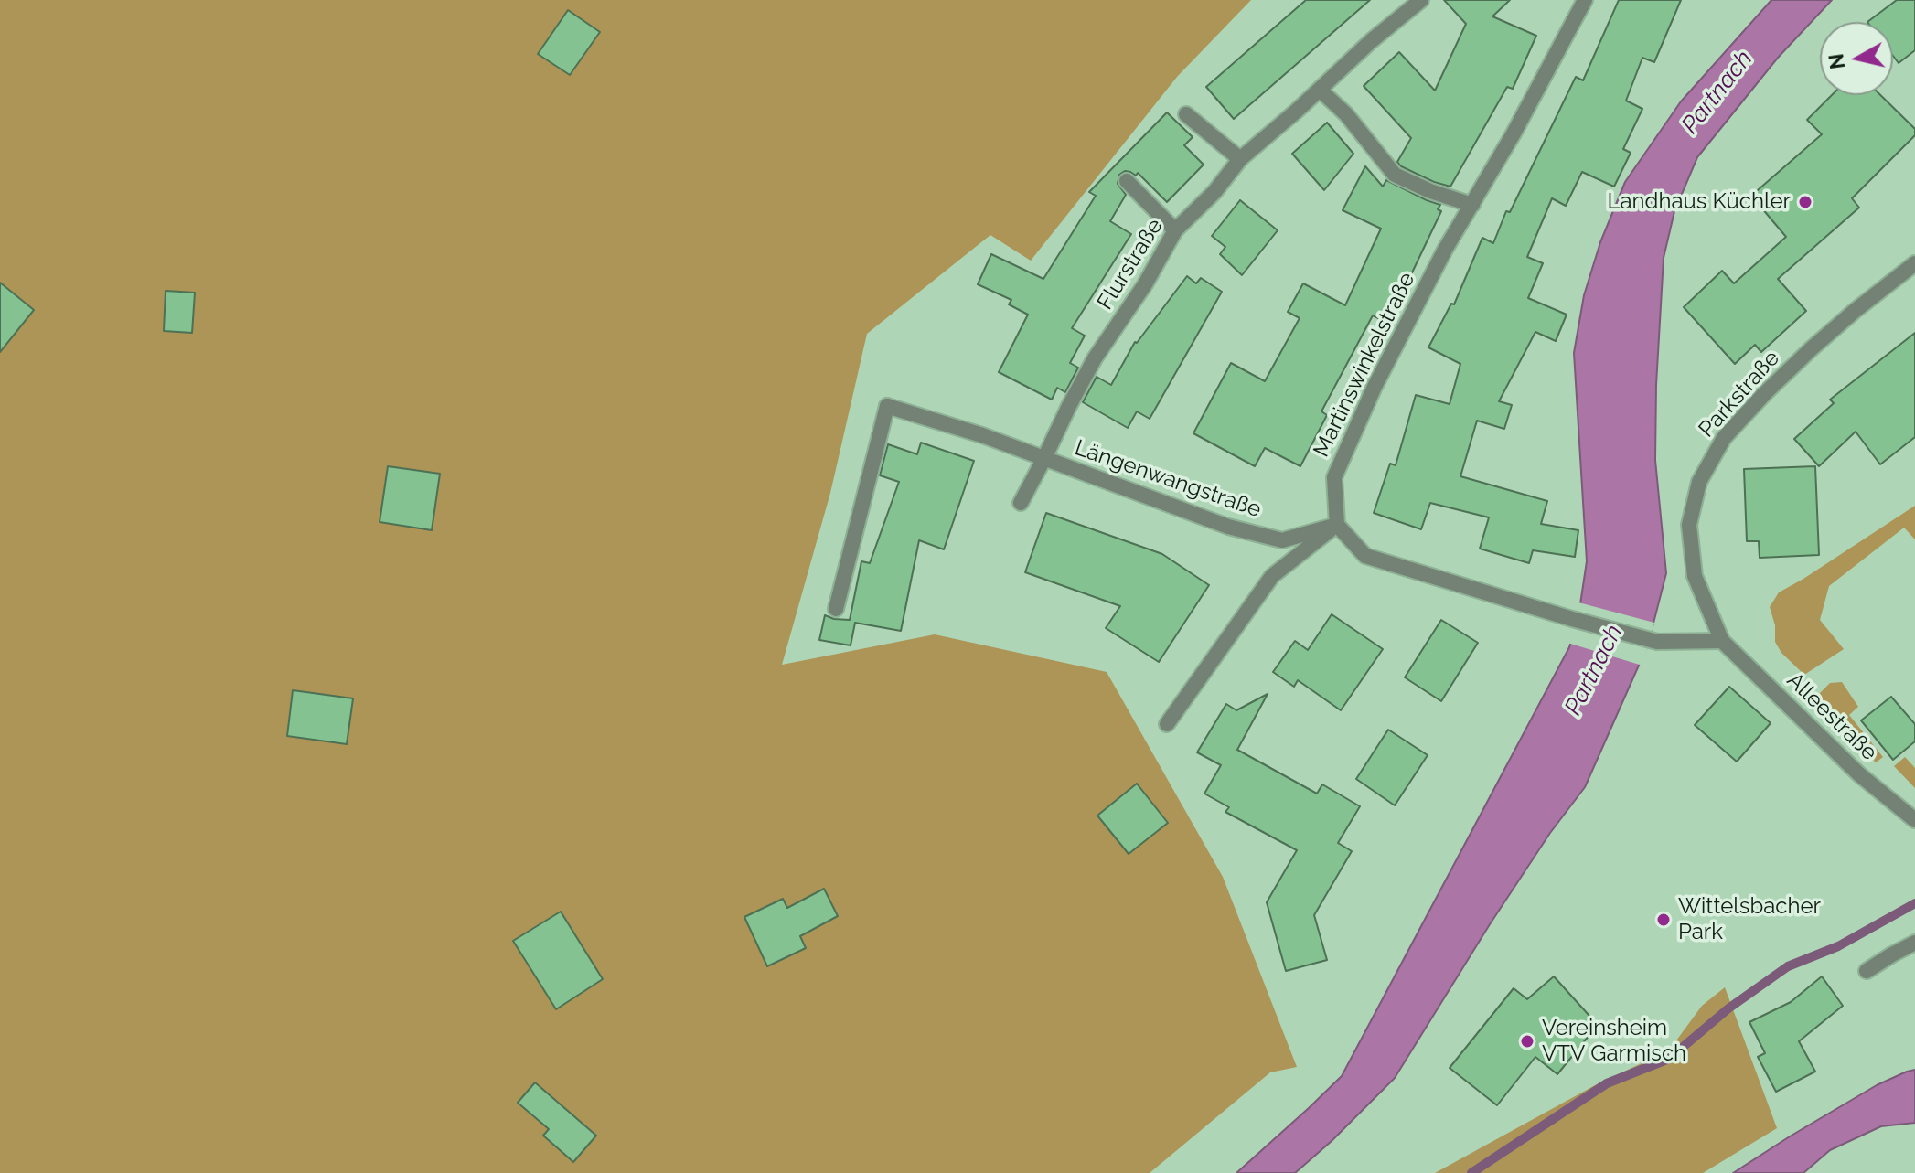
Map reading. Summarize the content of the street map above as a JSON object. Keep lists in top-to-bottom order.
{
  "streets": {
    "street": [
      "Flurstraße",
      "Martinswinkelstraße",
      "Parkstraße",
      "Längenwangstraße",
      "Alleestraße"
    ]
  },
  "crossings": [
    ["Flurstraße", "Längenwangstraße"],
    ["Martinswinkelstraße", "Längenwangstraße"],
    ["Parkstraße", "Alleestraße"]
  ],
  "water": ["Partnach"],
  "places": ["Landhaus Küchler", "Wittelsbacher Park", "Vereinsheim VTV Garmisch"],
  "north": "left"
}
